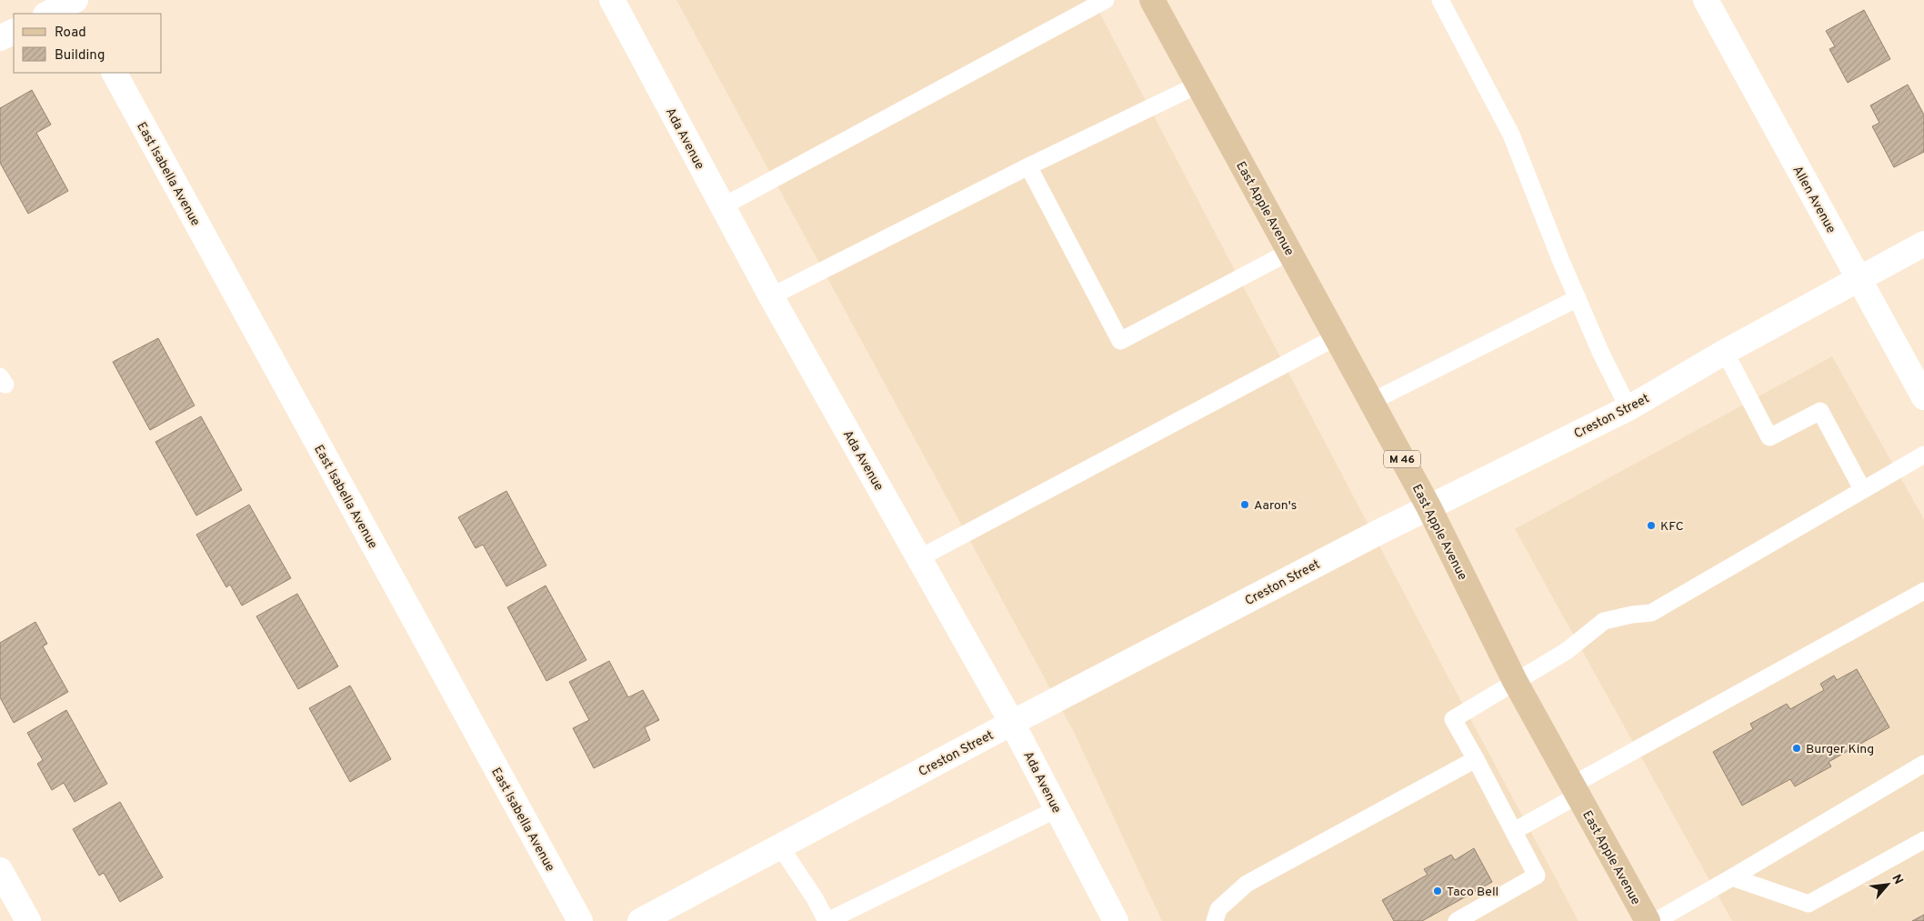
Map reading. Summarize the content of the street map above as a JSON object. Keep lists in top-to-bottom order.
{
  "streets": {
    "main road": ["East Apple Avenue", "M 46"],
    "street": [
      "Ada Avenue",
      "East Isabella Avenue",
      "Allen Avenue",
      "Creston Street"
    ]
  },
  "crossings": [
    ["Ada Avenue", "Creston Street"],
    ["Allen Avenue", "Creston Street"],
    ["East Apple Avenue", "Creston Street"]
  ],
  "places": [
    "Aaron's",
    "KFC",
    "Burger King",
    "Taco Bell"
  ],
  "legend": ["Road", "Building"],
  "north": "top right"
}
